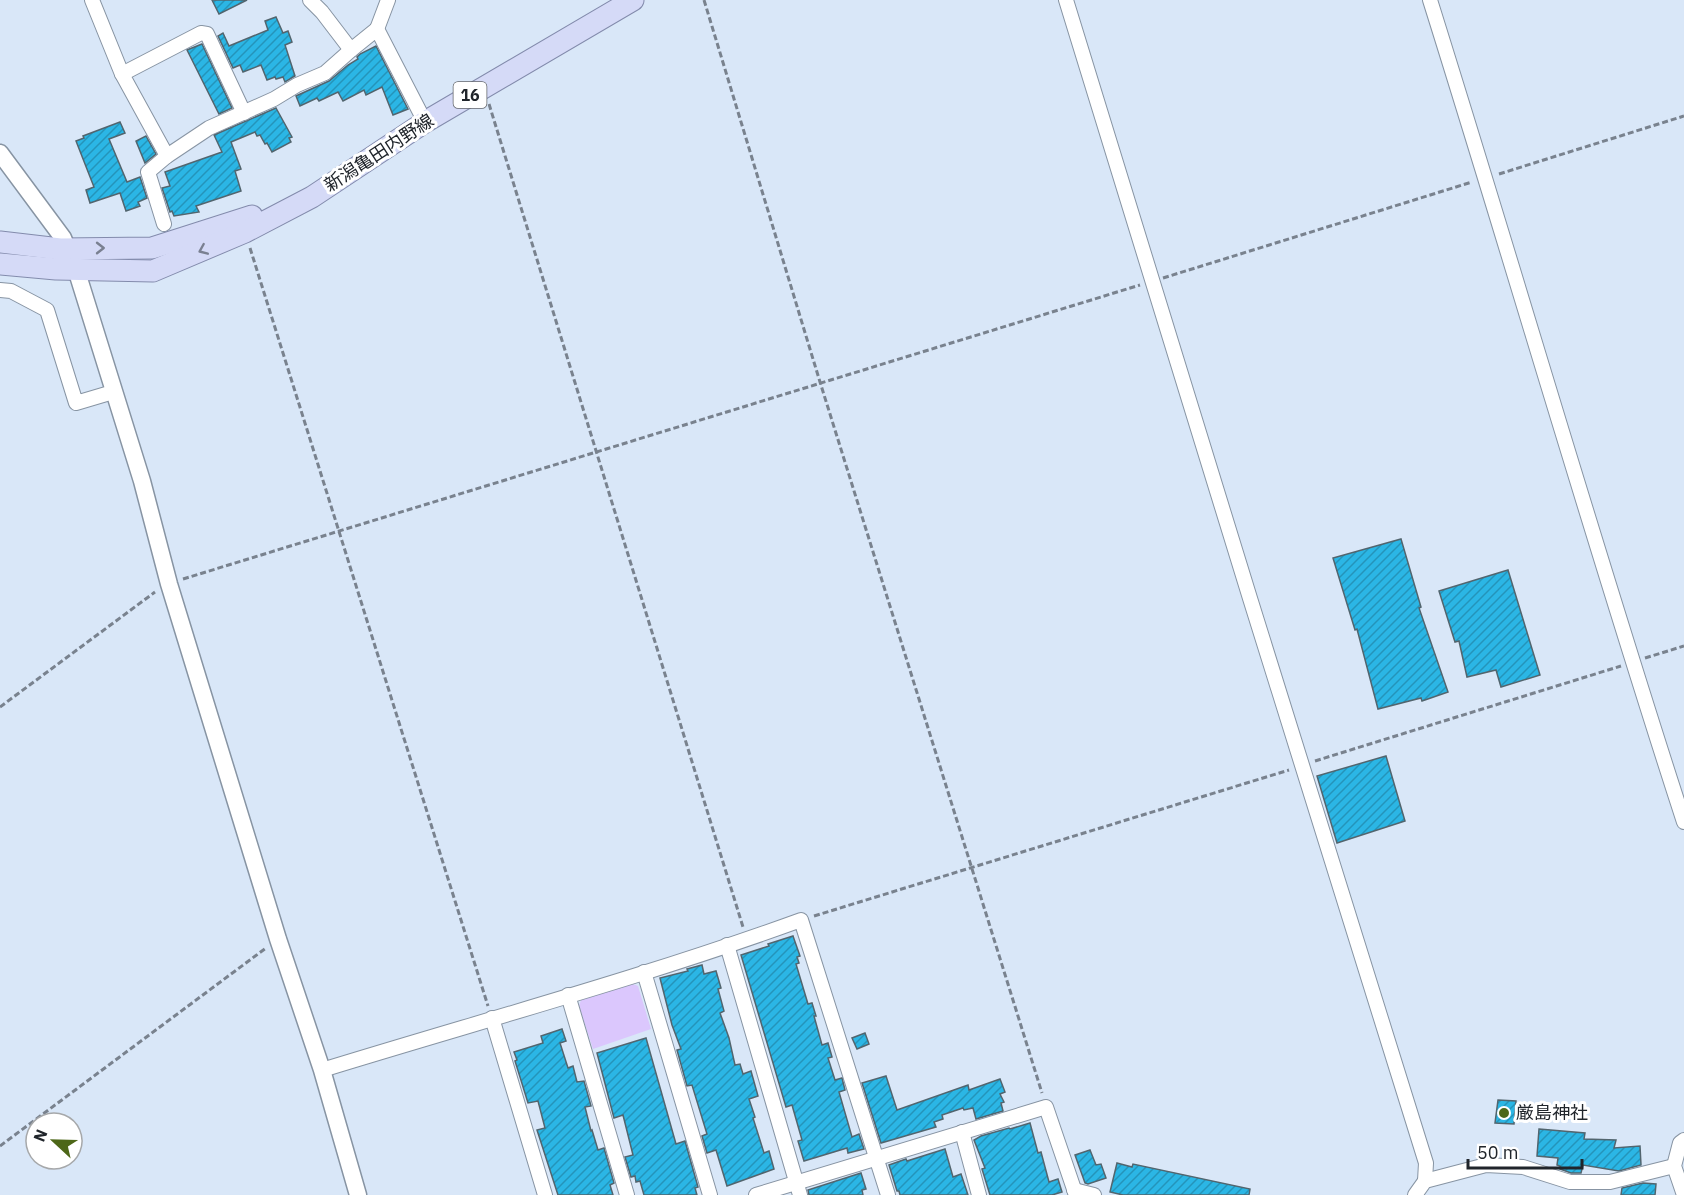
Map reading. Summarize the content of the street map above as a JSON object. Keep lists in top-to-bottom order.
{
  "streets": {
    "main road": ["16", "新潟亀田内野線"]
  },
  "places": ["厳島神社"],
  "scale_bar": "50 m",
  "north": "left"
}
